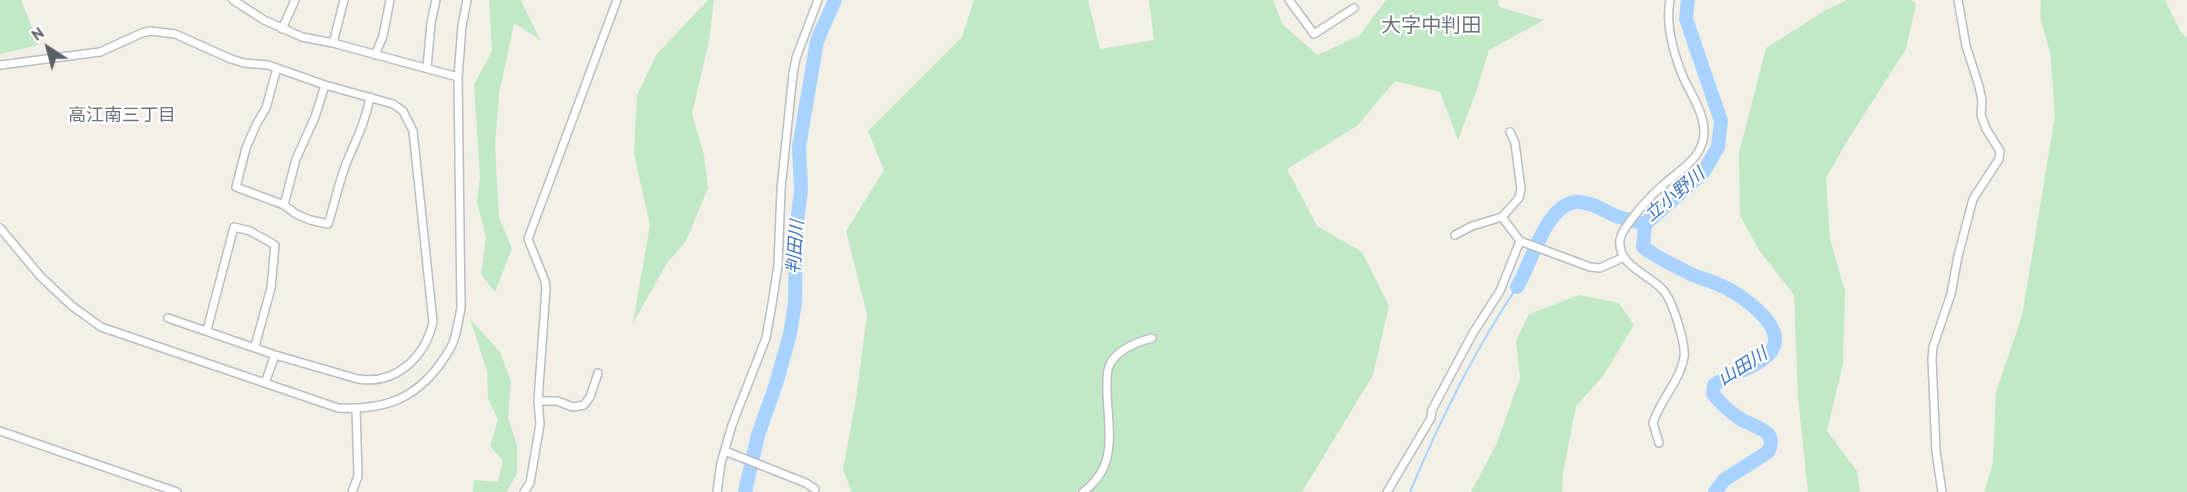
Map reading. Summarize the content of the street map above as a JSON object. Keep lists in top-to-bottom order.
{
  "districts": ["大字中判田", "高江南三丁目"],
  "water": ["立小野川", "判田川", "山田川"],
  "north": "top left"
}
